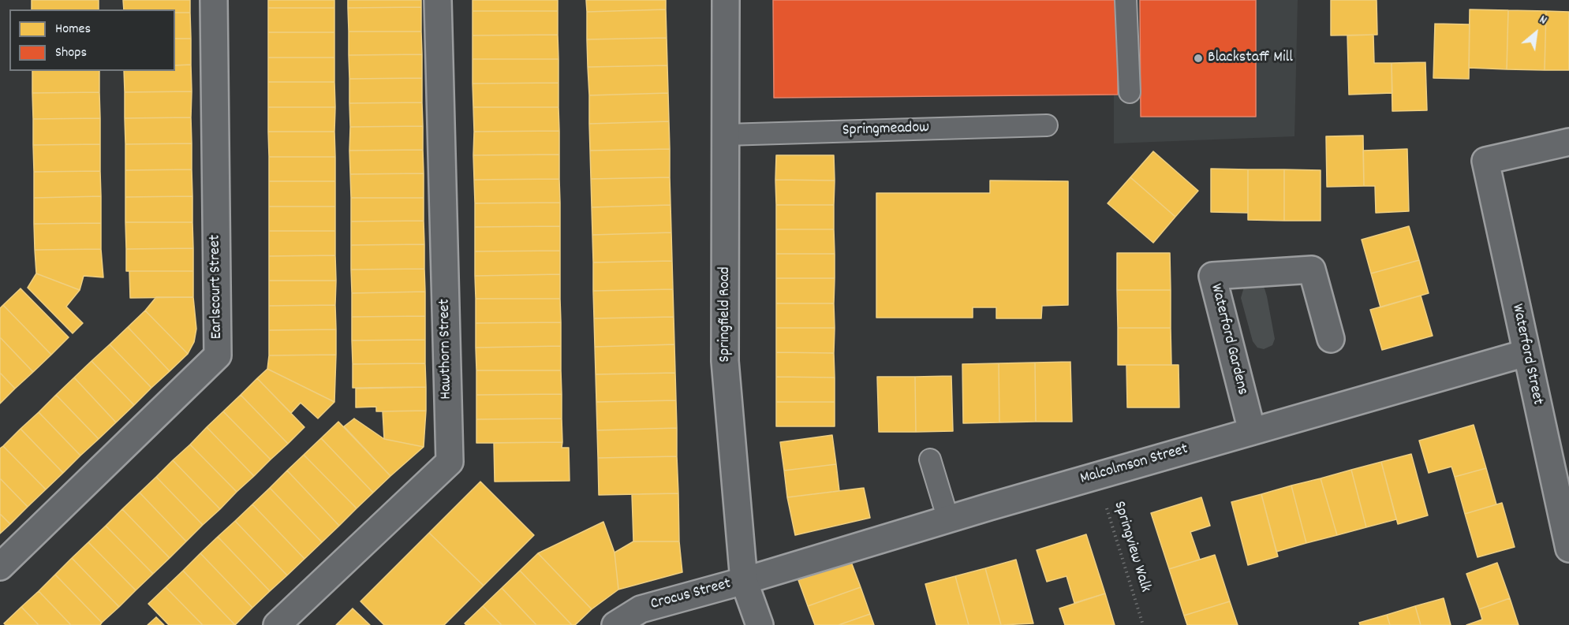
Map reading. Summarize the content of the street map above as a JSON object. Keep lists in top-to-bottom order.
{
  "streets": {
    "street": [
      "Earlscourt Street",
      "Springfield Road",
      "Waterford Gardens",
      "Hawthorn Street",
      "Waterford Street",
      "Malcolmson Street",
      "Crocus Street"
    ],
    "lane": ["Springmeadow"],
    "path": ["Springview Walk"]
  },
  "crossings": [
    ["Springmeadow", "Springfield Road"],
    ["Springfield Road", "Malcolmson Street"],
    ["Springfield Road", "Crocus Street"],
    ["Waterford Gardens", "Malcolmson Street"],
    ["Waterford Street", "Malcolmson Street"],
    ["Malcolmson Street", "Springview Walk"],
    ["Malcolmson Street", "Crocus Street"]
  ],
  "places": ["Blackstaff Mill"],
  "legend": ["Homes", "Shops"],
  "north": "top right"
}
